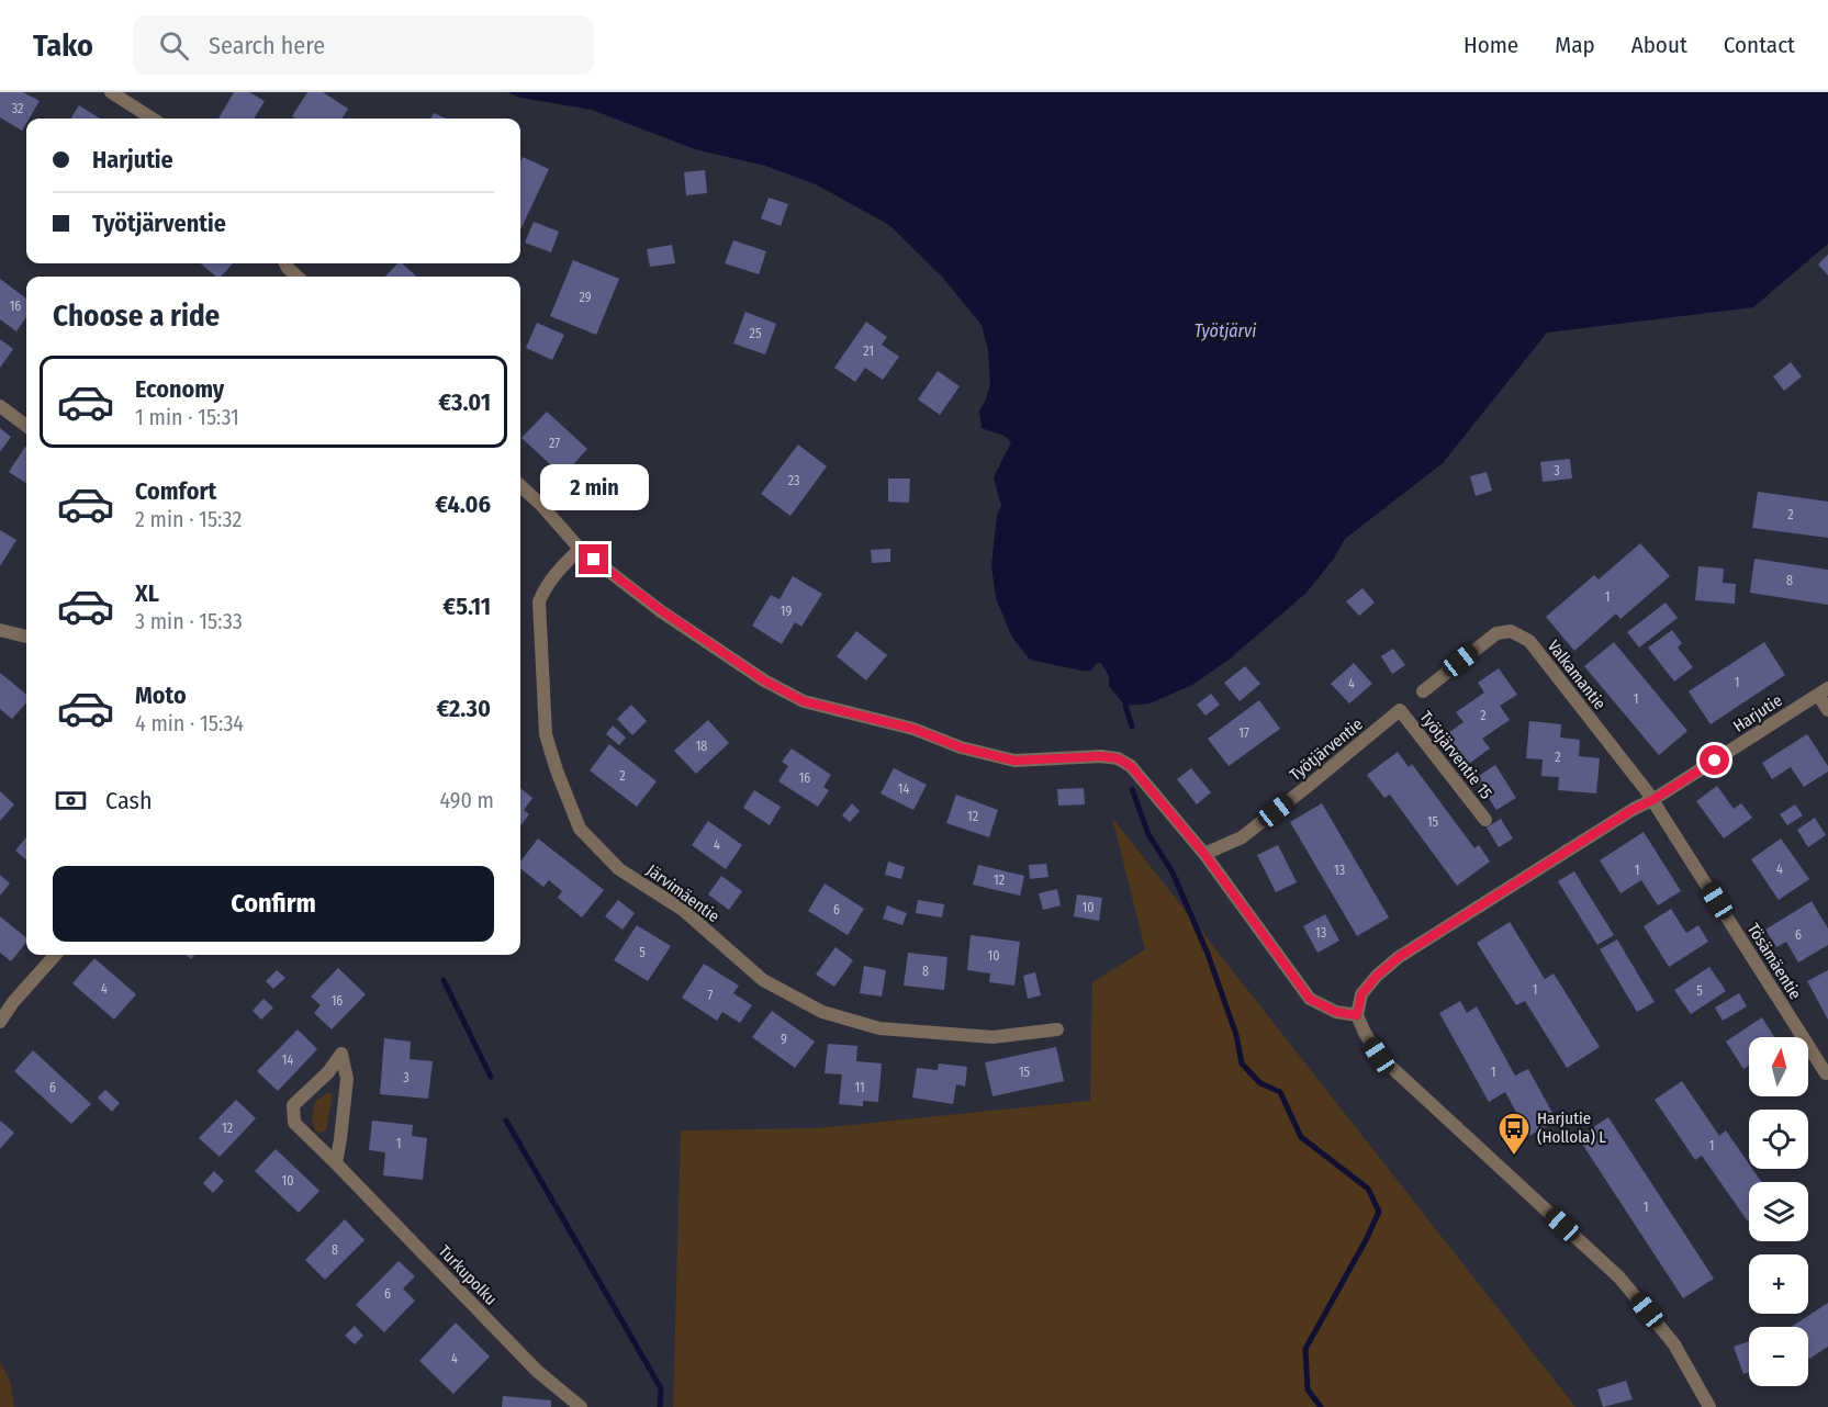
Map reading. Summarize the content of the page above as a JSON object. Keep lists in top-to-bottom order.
{
  "streets": {
    "street": [
      "Valkamantie",
      "Harjutie",
      "Työtjärventie",
      "Työtjärventie 15",
      "Järvimäentie",
      "Tösämäentie",
      "Turkupolku"
    ]
  },
  "crossings": [
    ["Valkamantie", "Harjutie"],
    ["Valkamantie", "Tösämäentie"],
    ["Harjutie", "Tösämäentie"],
    ["Työtjärventie", "Työtjärventie 15"]
  ],
  "water": ["Työtjärvi"],
  "places": {
    "bus stop": ["Harjutie (Hollola) L"]
  },
  "house_numbers": [
    "32",
    "29",
    "16",
    "25",
    "21",
    "27",
    "3",
    "23",
    "2",
    "8",
    "1",
    "19",
    "1",
    "4",
    "1",
    "2",
    "17",
    "18",
    "2",
    "2",
    "16",
    "14",
    "12",
    "15",
    "4",
    "4",
    "13",
    "1",
    "12",
    "10",
    "6",
    "13",
    "6",
    "5",
    "10",
    "8",
    "4",
    "1",
    "5",
    "7",
    "16",
    "9",
    "14",
    "15",
    "1",
    "3",
    "6",
    "11",
    "12",
    "1",
    "1",
    "10",
    "1",
    "8",
    "6",
    "4"
  ],
  "north": "top",
  "page": {
    "header": "Tako",
    "search": "Search here",
    "nav": [
      "Home",
      "Map",
      "About",
      "Contact"
    ],
    "banner": ["Harjutie", "Työtjärventie"],
    "heading": "Choose a ride",
    "list": [
      {
        "name": "Economy",
        "note": "1 min · 15:31",
        "value": "€3.01"
      },
      {
        "name": "Comfort",
        "note": "2 min · 15:32",
        "value": "€4.06"
      },
      {
        "name": "XL",
        "note": "3 min · 15:33",
        "value": "€5.11"
      },
      {
        "name": "Moto",
        "note": "4 min · 15:34",
        "value": "€2.30"
      }
    ],
    "bubble": "2 min",
    "pay": ["Cash", "490 m"],
    "buttons": "Confirm",
    "map_buttons": ["+", "−"]
  }
}
